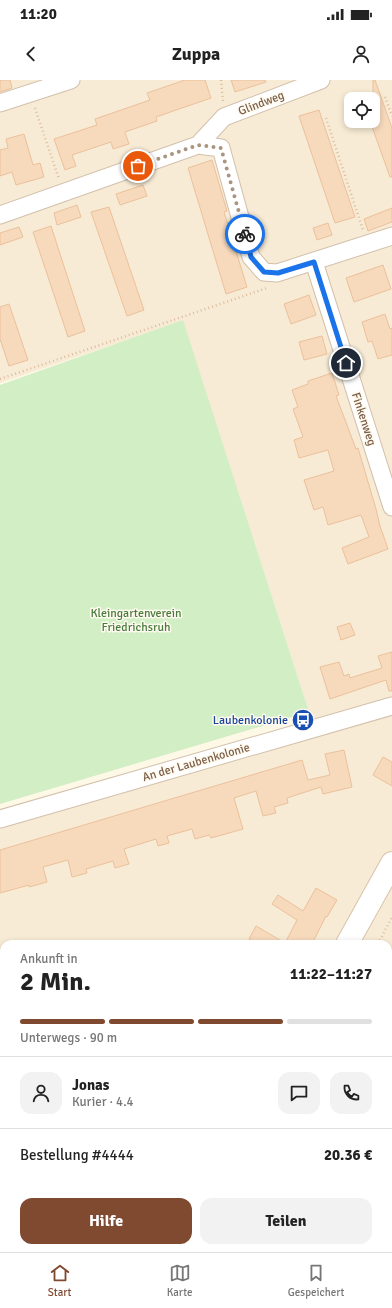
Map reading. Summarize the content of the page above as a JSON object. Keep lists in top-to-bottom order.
{
  "streets": {
    "street": ["Glindweg", "Finkenweg", "An der Laubenkolonie"]
  },
  "parks": ["Kleingartenverein Friedrichsruh"],
  "places": {
    "bus stop": ["Laubenkolonie"]
  },
  "page": {
    "status": "11:20",
    "header": "Zuppa",
    "heading": ["2 Min.", "Ankunft in", "11:22–11:27"],
    "panel": [
      "Jonas",
      "Kurier · 4.4",
      "Bestellung #4444",
      "20.36 €"
    ],
    "bar": "Unterwegs · 90 m",
    "buttons": ["Hilfe", "Teilen"],
    "tabs": ["Start", "Karte", "Gespeichert"]
  }
}
